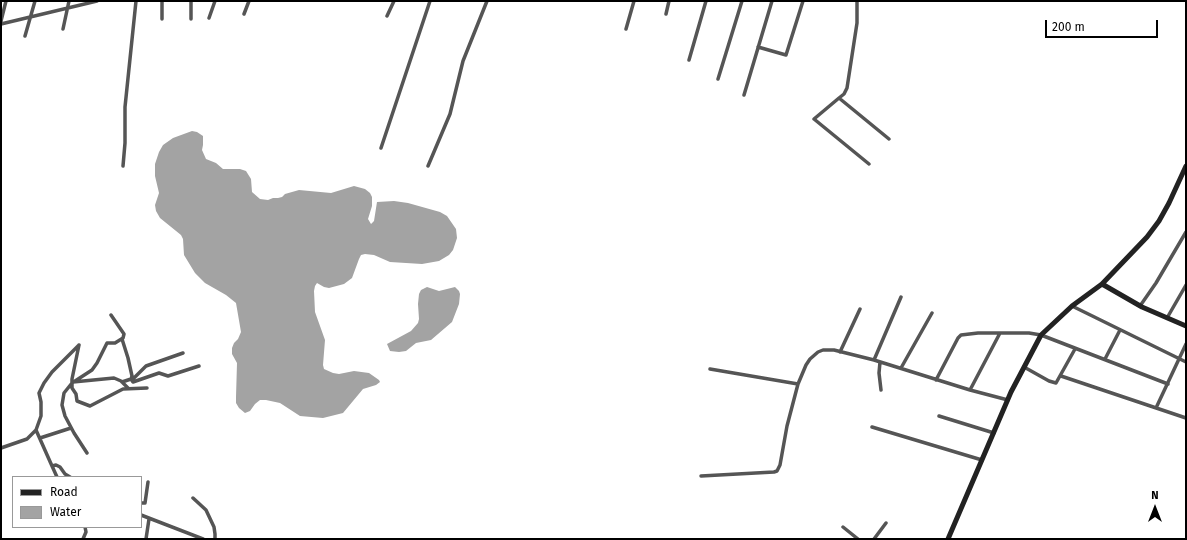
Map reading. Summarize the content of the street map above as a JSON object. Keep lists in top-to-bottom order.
{
  "legend": ["Road", "Water"],
  "scale_bar": "200 m",
  "north": "top"
}
